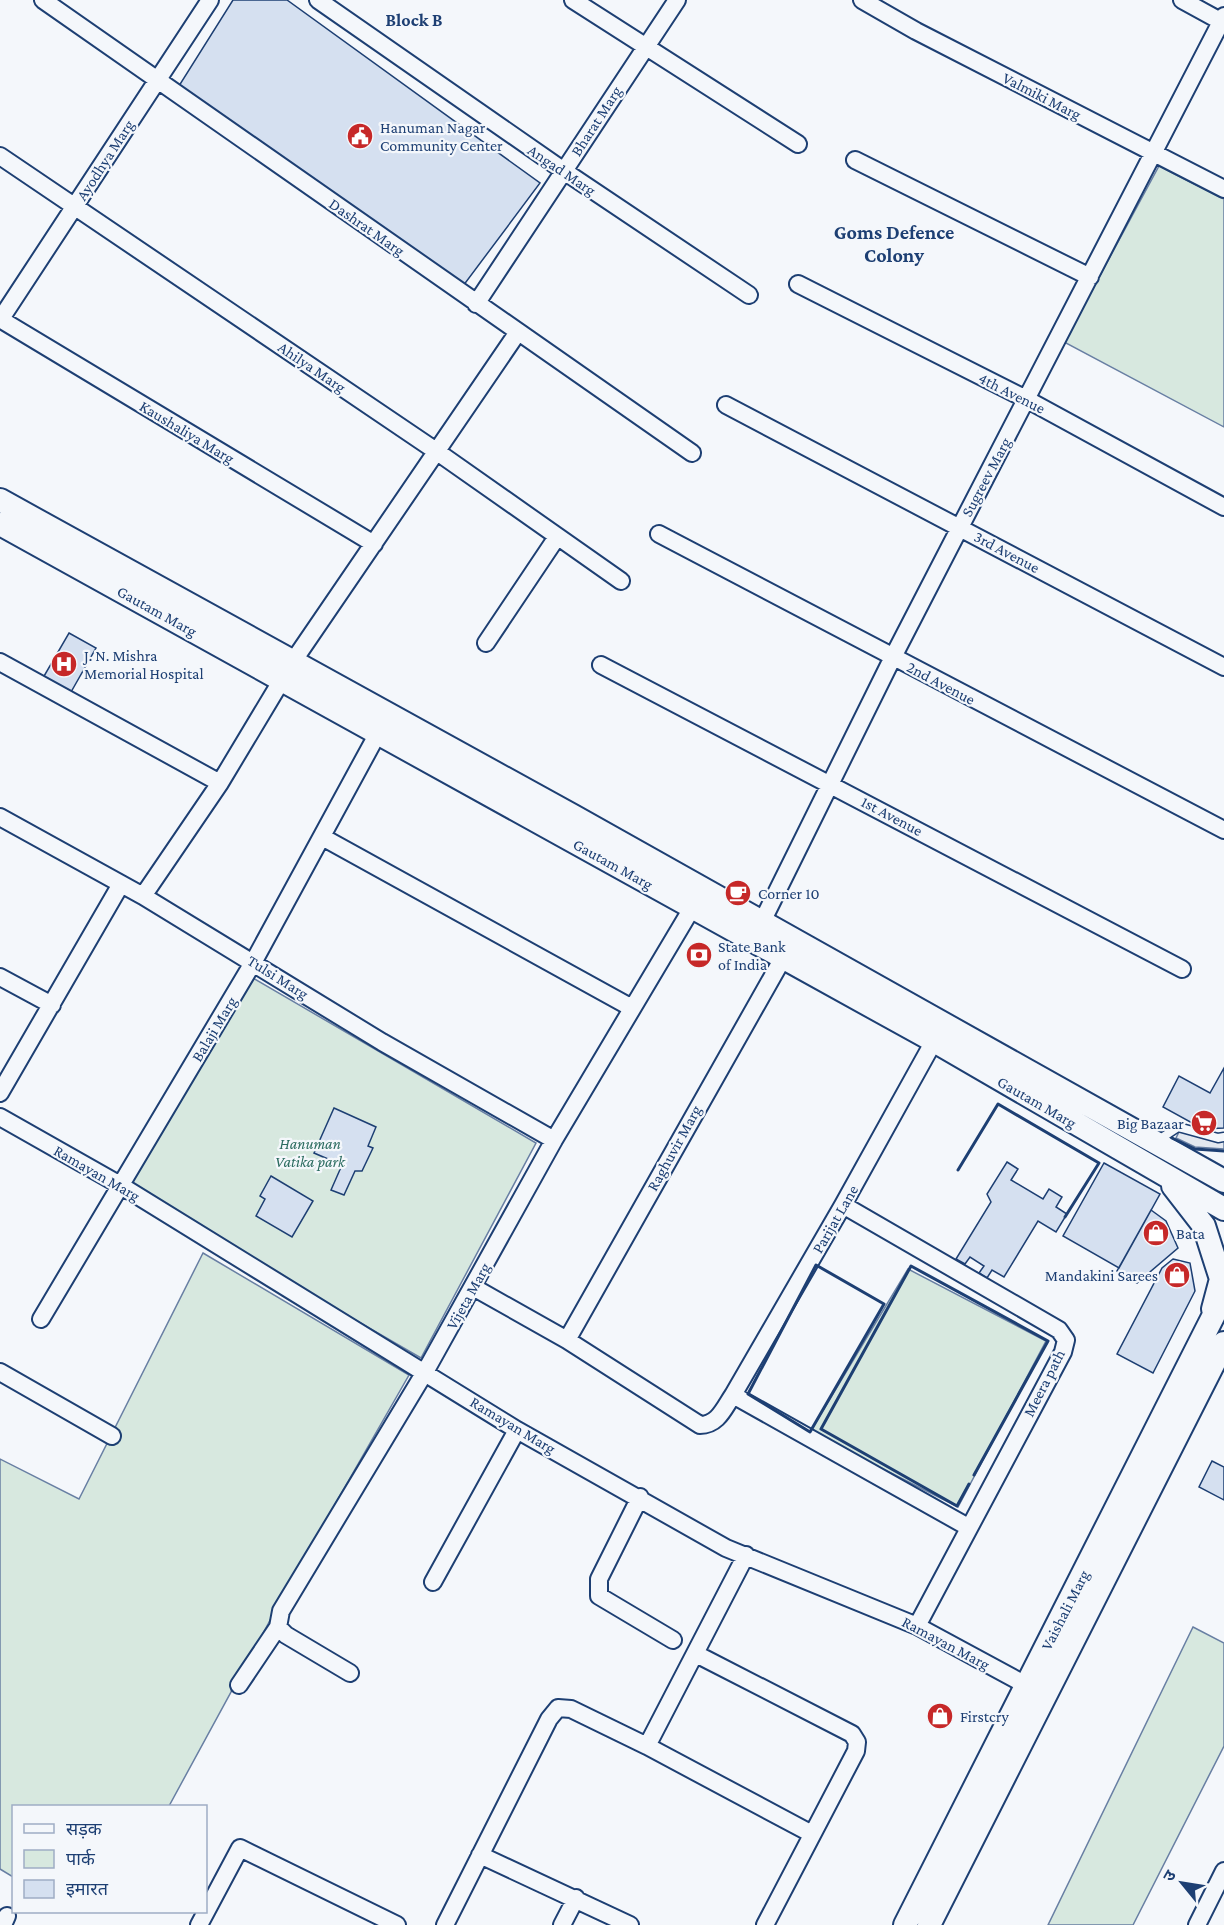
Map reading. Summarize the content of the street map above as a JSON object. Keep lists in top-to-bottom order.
{
  "streets": {
    "street": [
      "Valmiki Marg",
      "Bharat Marg",
      "Ayodhya Marg",
      "Angad Marg",
      "Dashrat Marg",
      "Ahilya Marg",
      "4th Avenue",
      "Kaushaliya Marg",
      "Sugreev Marg",
      "3rd Avenue",
      "Gautam Marg",
      "2nd Avenue",
      "1st Avenue",
      "Tulsi Marg",
      "Balaji Marg",
      "Raghuvir Marg",
      "Ramayan Marg",
      "Parijat Lane",
      "Vijeta Marg",
      "Meera path",
      "Vaishali Marg"
    ]
  },
  "crossings": [
    ["Valmiki Marg", "Sugreev Marg"],
    ["Bharat Marg", "Angad Marg"],
    ["Bharat Marg", "Dashrat Marg"],
    ["Ayodhya Marg", "Dashrat Marg"],
    ["Ayodhya Marg", "Ahilya Marg"],
    ["Ayodhya Marg", "Kaushaliya Marg"],
    ["4th Avenue", "Sugreev Marg"],
    ["Sugreev Marg", "3rd Avenue"],
    ["Sugreev Marg", "Gautam Marg"],
    ["Sugreev Marg", "2nd Avenue"],
    ["Sugreev Marg", "1st Avenue"],
    ["Gautam Marg", "Balaji Marg"],
    ["Gautam Marg", "Raghuvir Marg"],
    ["Gautam Marg", "Parijat Lane"],
    ["Gautam Marg", "Vijeta Marg"],
    ["Tulsi Marg", "Balaji Marg"],
    ["Tulsi Marg", "Vijeta Marg"],
    ["Balaji Marg", "Ramayan Marg"],
    ["Raghuvir Marg", "Parijat Lane"],
    ["Ramayan Marg", "Vijeta Marg"],
    ["Ramayan Marg", "Meera path"],
    ["Ramayan Marg", "Vaishali Marg"],
    ["Parijat Lane", "Meera path"]
  ],
  "districts": ["Block B", "Goms Defence Colony"],
  "parks": ["Hanuman Vatika park"],
  "places": {
    "public building": ["Hanuman Nagar Community Center"],
    "hospital": ["J. N. Mishra Memorial Hospital"],
    "cafe": ["Corner 10"],
    "bank": ["State Bank of India"],
    "supermarket": ["Big Bazaar"],
    "shop": ["Bata", "Mandakini Sarees", "Firstcry"]
  },
  "legend": ["सड़क", "पार्क", "इमारत"],
  "north": "top left"
}
